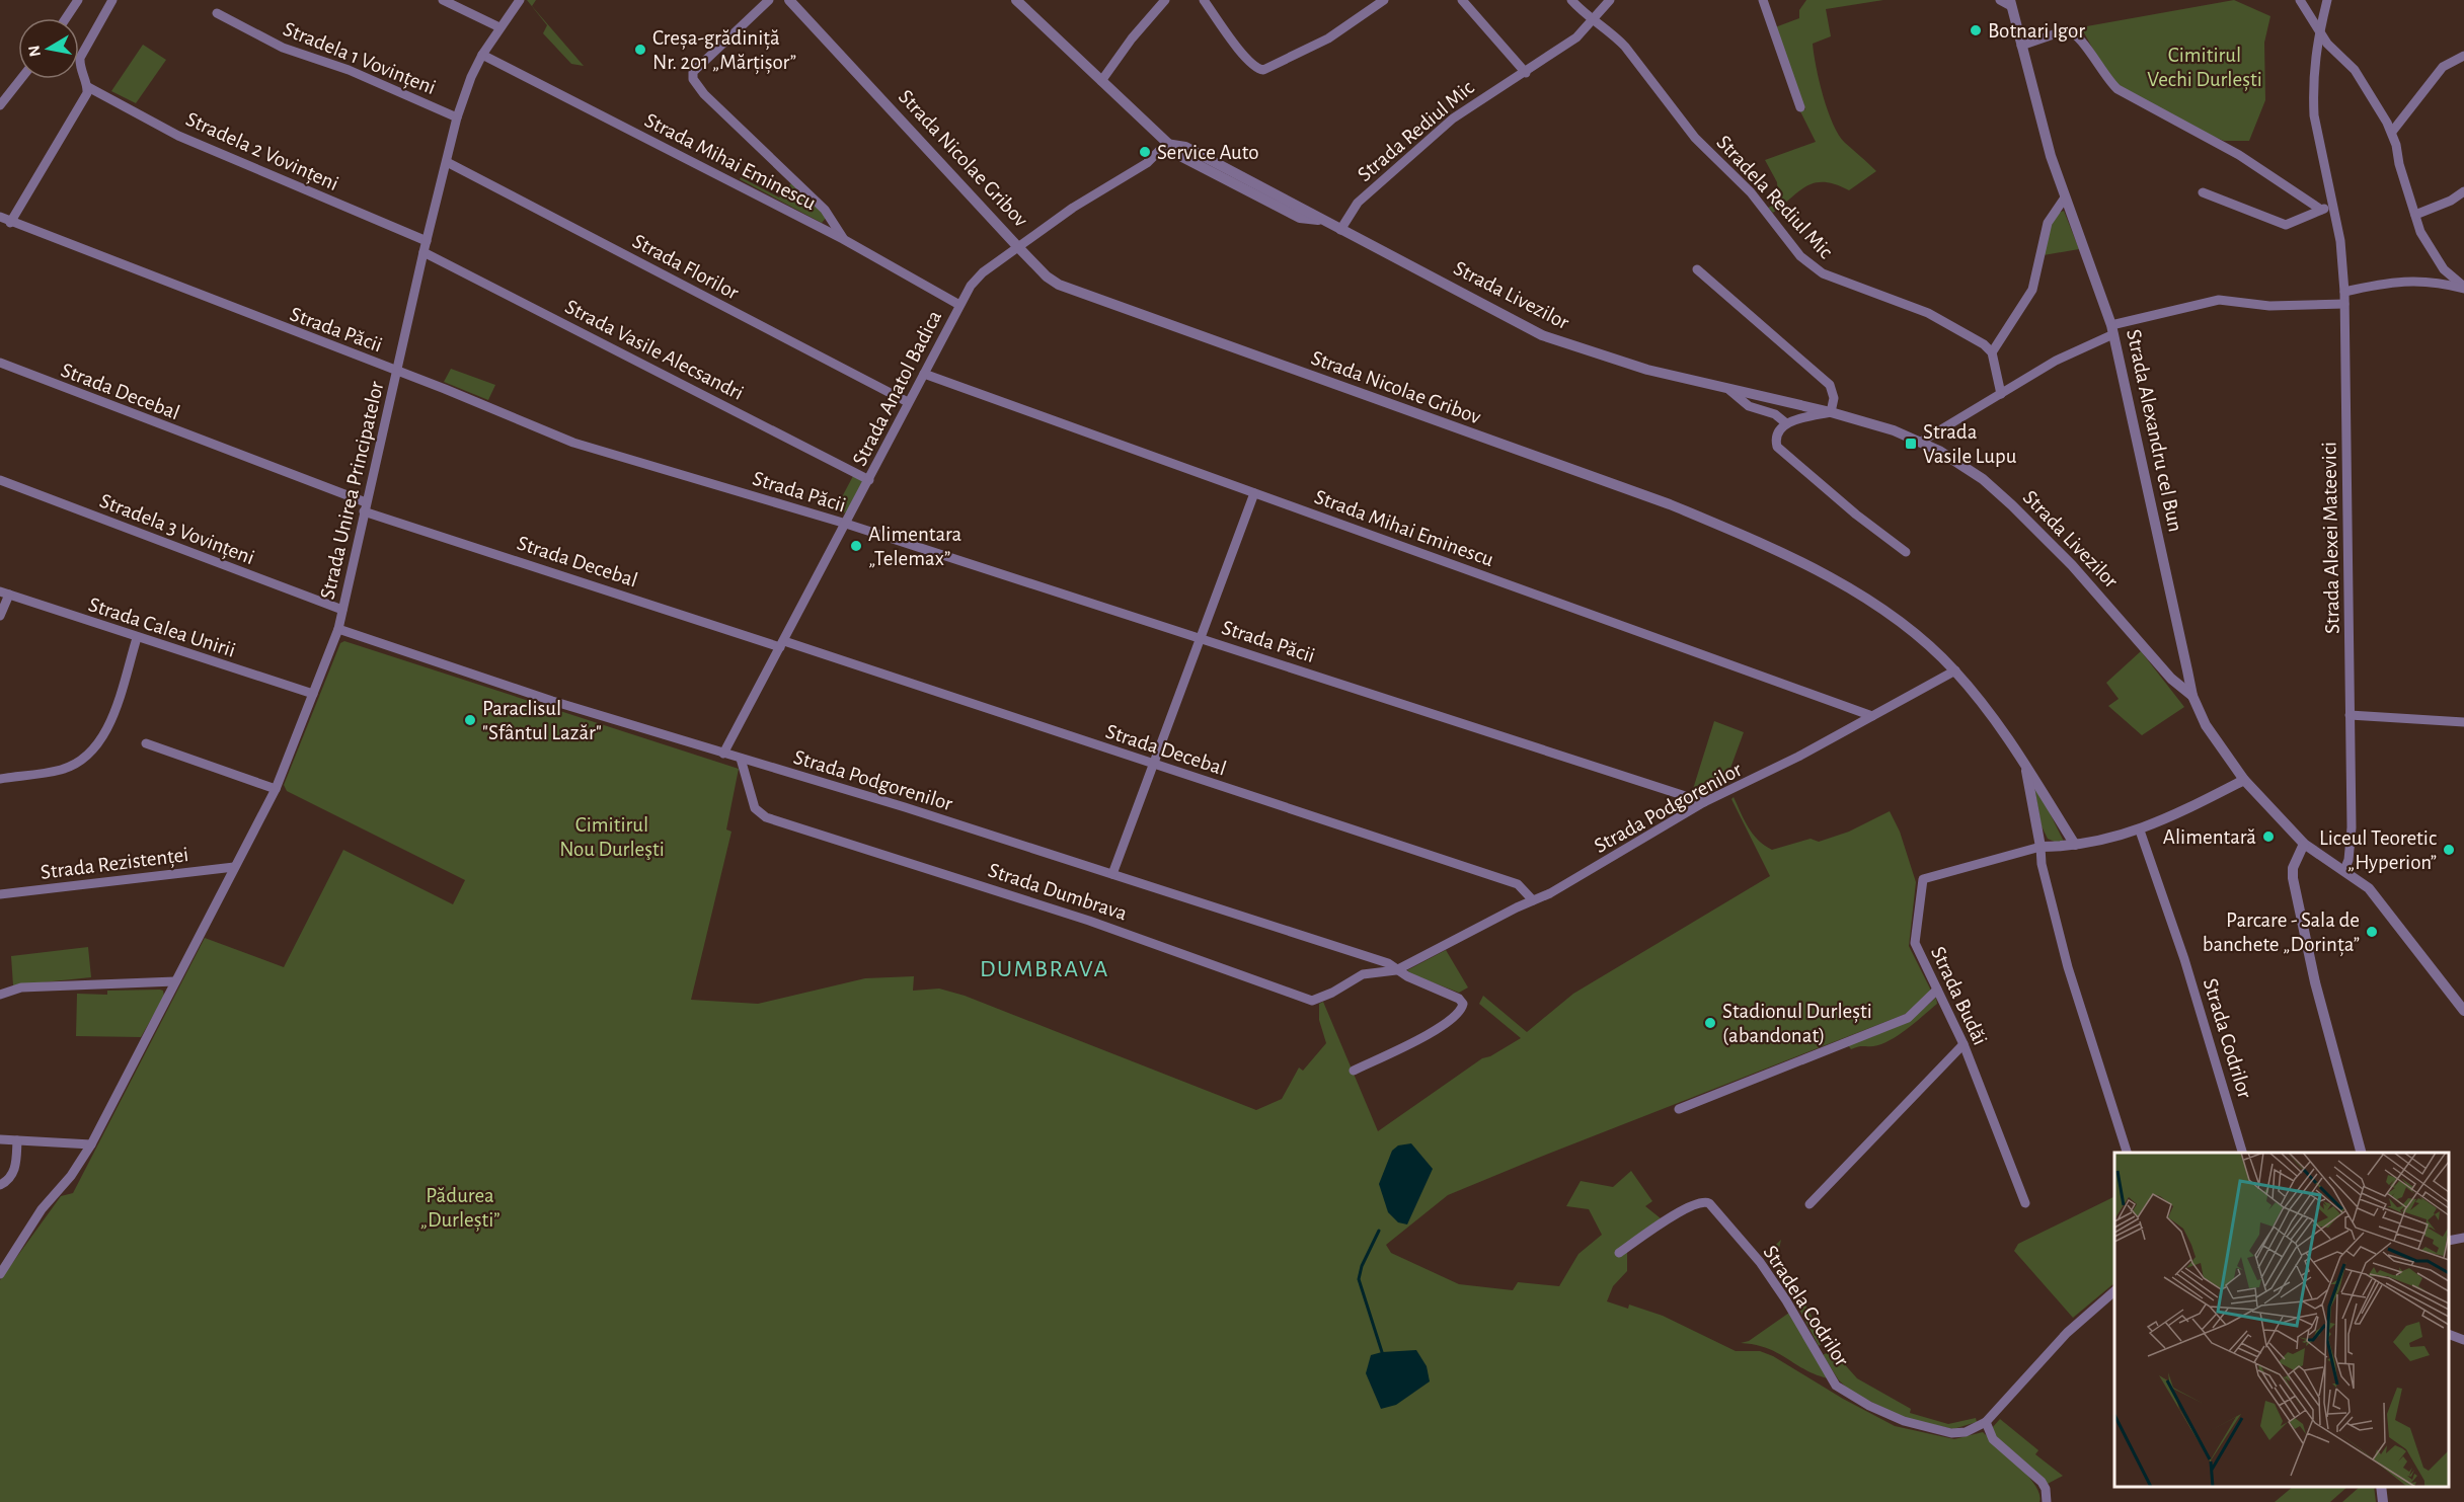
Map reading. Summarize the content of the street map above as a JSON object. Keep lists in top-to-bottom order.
{
  "streets": {
    "street": [
      "Stradela 1 Vovințeni",
      "Strada Rediul Mic",
      "Stradela 2 Vovințeni",
      "Strada Nicolae Gribov",
      "Strada Mihai Eminescu",
      "Stradela Rediul Mic",
      "Strada Florilor",
      "Strada Livezilor",
      "Strada Păcii",
      "Strada Vasile Alecsandri",
      "Strada Anatol Badica",
      "Strada Decebal",
      "Strada Alexandru cel Bun",
      "Strada Unirea Principatelor",
      "Stradela 3 Vovințeni",
      "Strada Alexei Mateevici",
      "Strada Calea Unirii",
      "Strada Podgorenilor",
      "Strada Rezistenței",
      "Strada Dumbrava",
      "Strada Budăi",
      "Strada Codrilor",
      "Stradela Codrilor"
    ]
  },
  "crossings": [
    ["Stradela 1 Vovințeni", "Strada Unirea Principatelor"],
    ["Strada Rediul Mic", "Stradela Rediul Mic"],
    ["Strada Rediul Mic", "Strada Livezilor"],
    ["Stradela 2 Vovințeni", "Strada Unirea Principatelor"],
    ["Strada Nicolae Gribov", "Strada Anatol Badica"],
    ["Strada Nicolae Gribov", "Strada Podgorenilor"],
    ["Strada Nicolae Gribov", "Strada Budăi"],
    ["Strada Mihai Eminescu", "Strada Anatol Badica"],
    ["Strada Mihai Eminescu", "Strada Unirea Principatelor"],
    ["Strada Mihai Eminescu", "Strada Podgorenilor"],
    ["Strada Florilor", "Strada Anatol Badica"],
    ["Strada Florilor", "Strada Unirea Principatelor"],
    ["Strada Livezilor", "Strada Anatol Badica"],
    ["Strada Livezilor", "Strada Alexandru cel Bun"],
    ["Strada Păcii", "Strada Anatol Badica"],
    ["Strada Păcii", "Strada Unirea Principatelor"],
    ["Strada Păcii", "Strada Podgorenilor"],
    ["Strada Vasile Alecsandri", "Strada Anatol Badica"],
    ["Strada Vasile Alecsandri", "Strada Unirea Principatelor"],
    ["Strada Anatol Badica", "Strada Decebal"],
    ["Strada Anatol Badica", "Strada Podgorenilor"],
    ["Strada Decebal", "Strada Unirea Principatelor"],
    ["Strada Decebal", "Strada Podgorenilor"],
    ["Strada Alexandru cel Bun", "Strada Alexei Mateevici"],
    ["Strada Unirea Principatelor", "Stradela 3 Vovințeni"],
    ["Strada Unirea Principatelor", "Strada Calea Unirii"],
    ["Strada Unirea Principatelor", "Strada Podgorenilor"],
    ["Strada Podgorenilor", "Strada Dumbrava"]
  ],
  "districts": ["DUMBRAVA"],
  "parks": ["Cimitirul Vechi Durlești", "Cimitirul Nou Durleşti", "Pădurea „Durlești”"],
  "places": {
    "other": [
      "Botnari Igor",
      "Creșa-grădiniță Nr. 201 „Mărțișor”",
      "Service Auto",
      "Alimentara „Telemax”",
      "Paraclisul \"Sfântul Lazăr\"",
      "Alimentară",
      "Liceul Teoretic „Hyperion”",
      "Parcare - Sala de banchete „Dorința”",
      "Stadionul Durlești (abandonat)"
    ],
    "transit": ["Strada Vasile Lupu"]
  },
  "north": "left"
}
